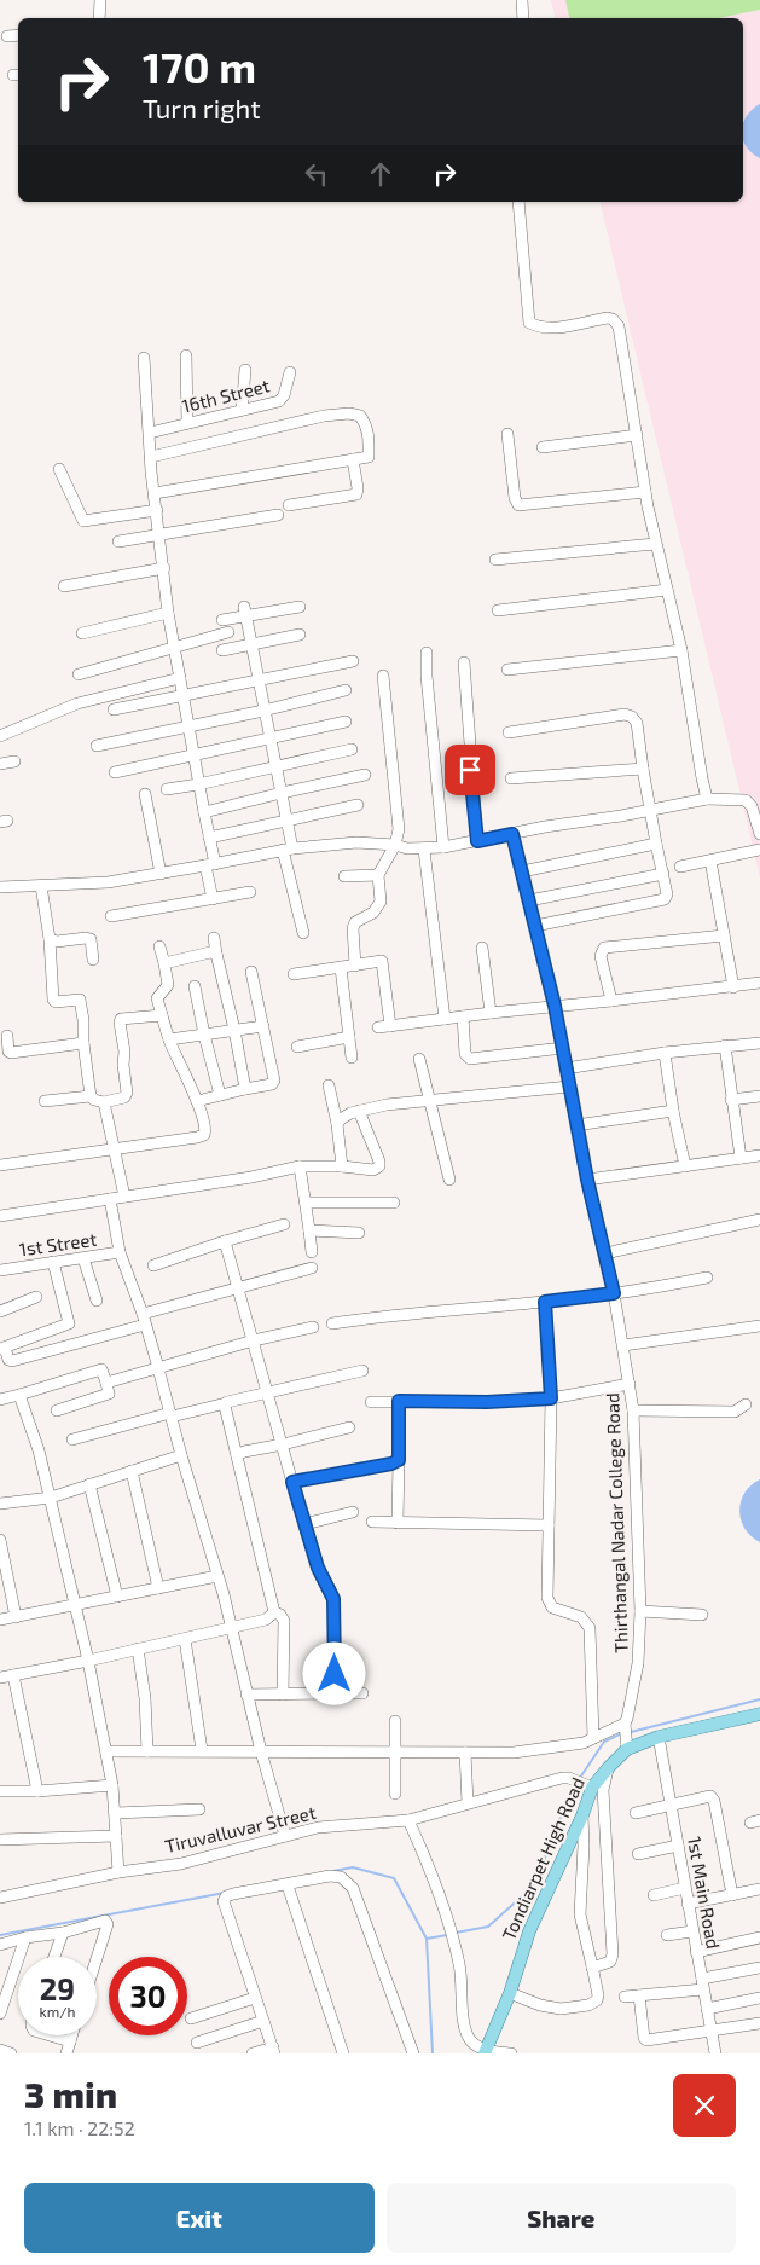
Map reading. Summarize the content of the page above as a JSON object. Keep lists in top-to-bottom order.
{
  "streets": {
    "main road": ["Tondiarpet High Road"],
    "street": [
      "16th Street",
      "1st Street",
      "Thirthangal Nadar College Road",
      "Tiruvalluvar Street",
      "1st Main Road"
    ]
  },
  "crossings": [
    ["Thirthangal Nadar College Road", "Tondiarpet High Road"],
    ["Tiruvalluvar Street", "Tondiarpet High Road"],
    ["Tondiarpet High Road", "1st Main Road"]
  ],
  "page": {
    "turn": ["170 m", "Turn right"],
    "speed": "29 km/h",
    "limit": "30",
    "heading": ["3 min", "1.1 km · 22:52"],
    "buttons": ["Exit", "Share"]
  }
}
